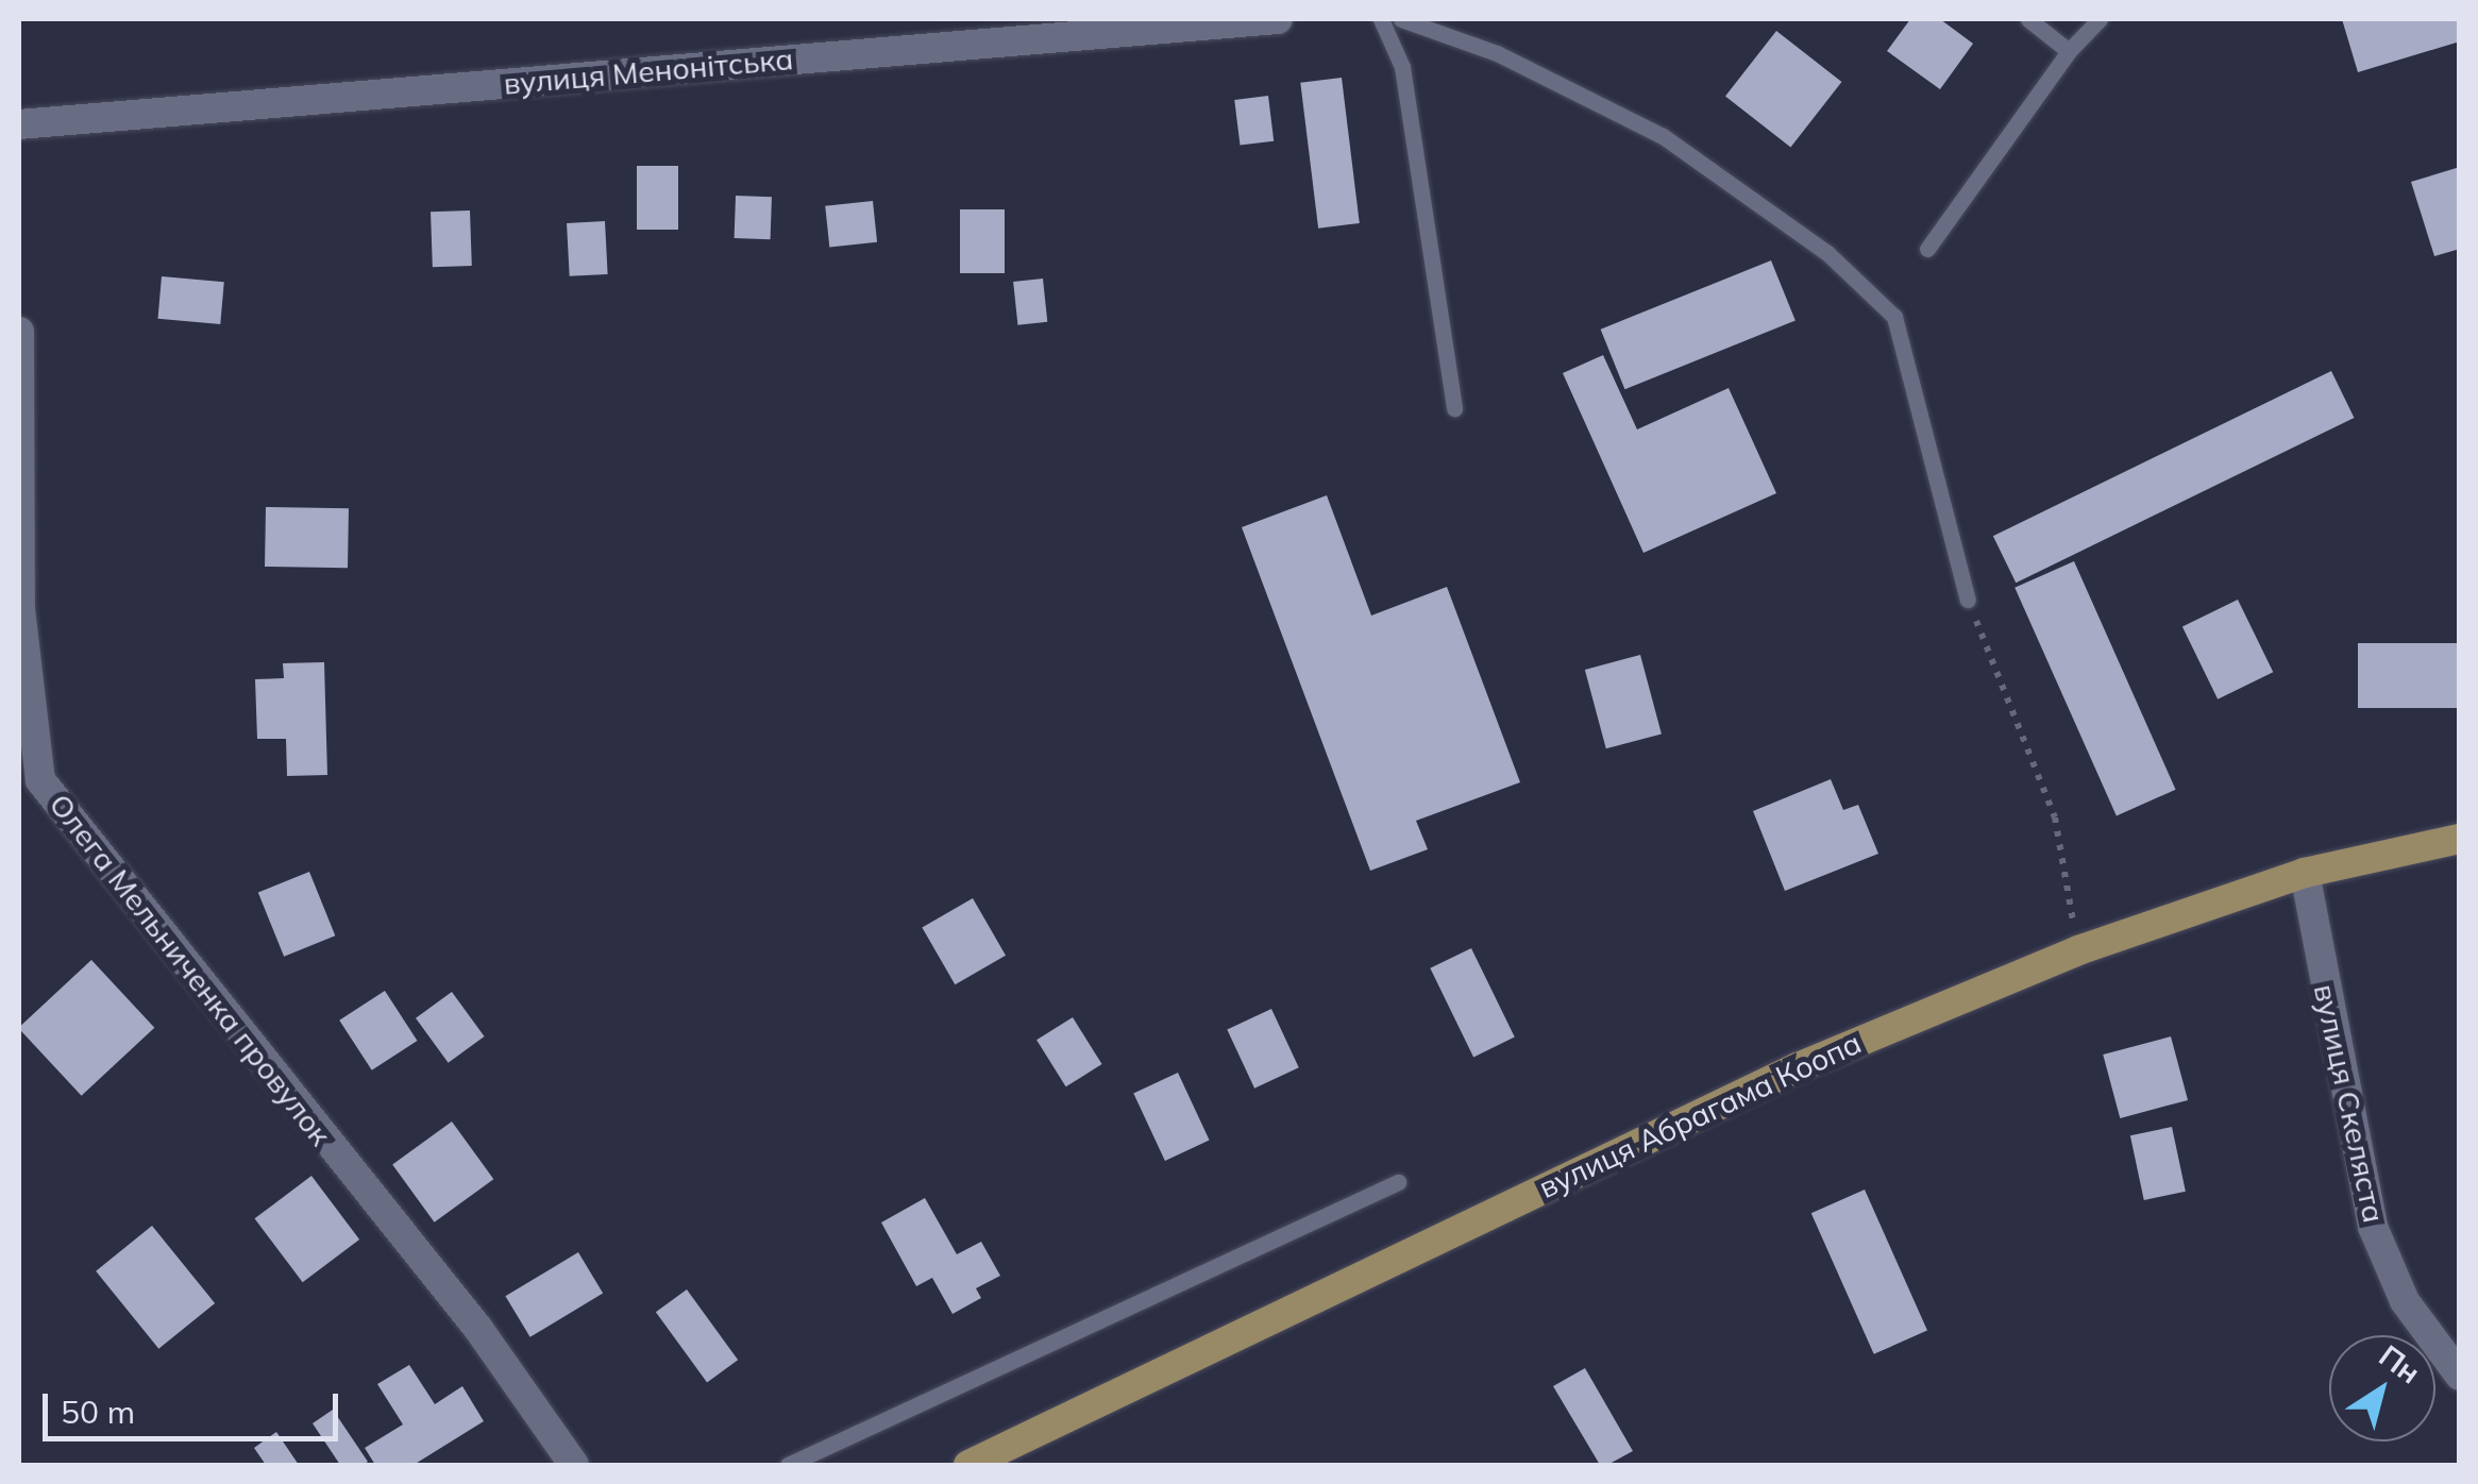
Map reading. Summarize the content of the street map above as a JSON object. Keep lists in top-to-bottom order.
{
  "streets": {
    "main road": ["вулиця Абрагама Коопа"],
    "street": ["вулиця Менонітська", "Олега Мельниченка провулок", "вулиця Скеляста"]
  },
  "crossings": [
    ["вулиця Скеляста", "вулиця Абрагама Коопа"]
  ],
  "scale_bar": "50 m",
  "north": "top right"
}
